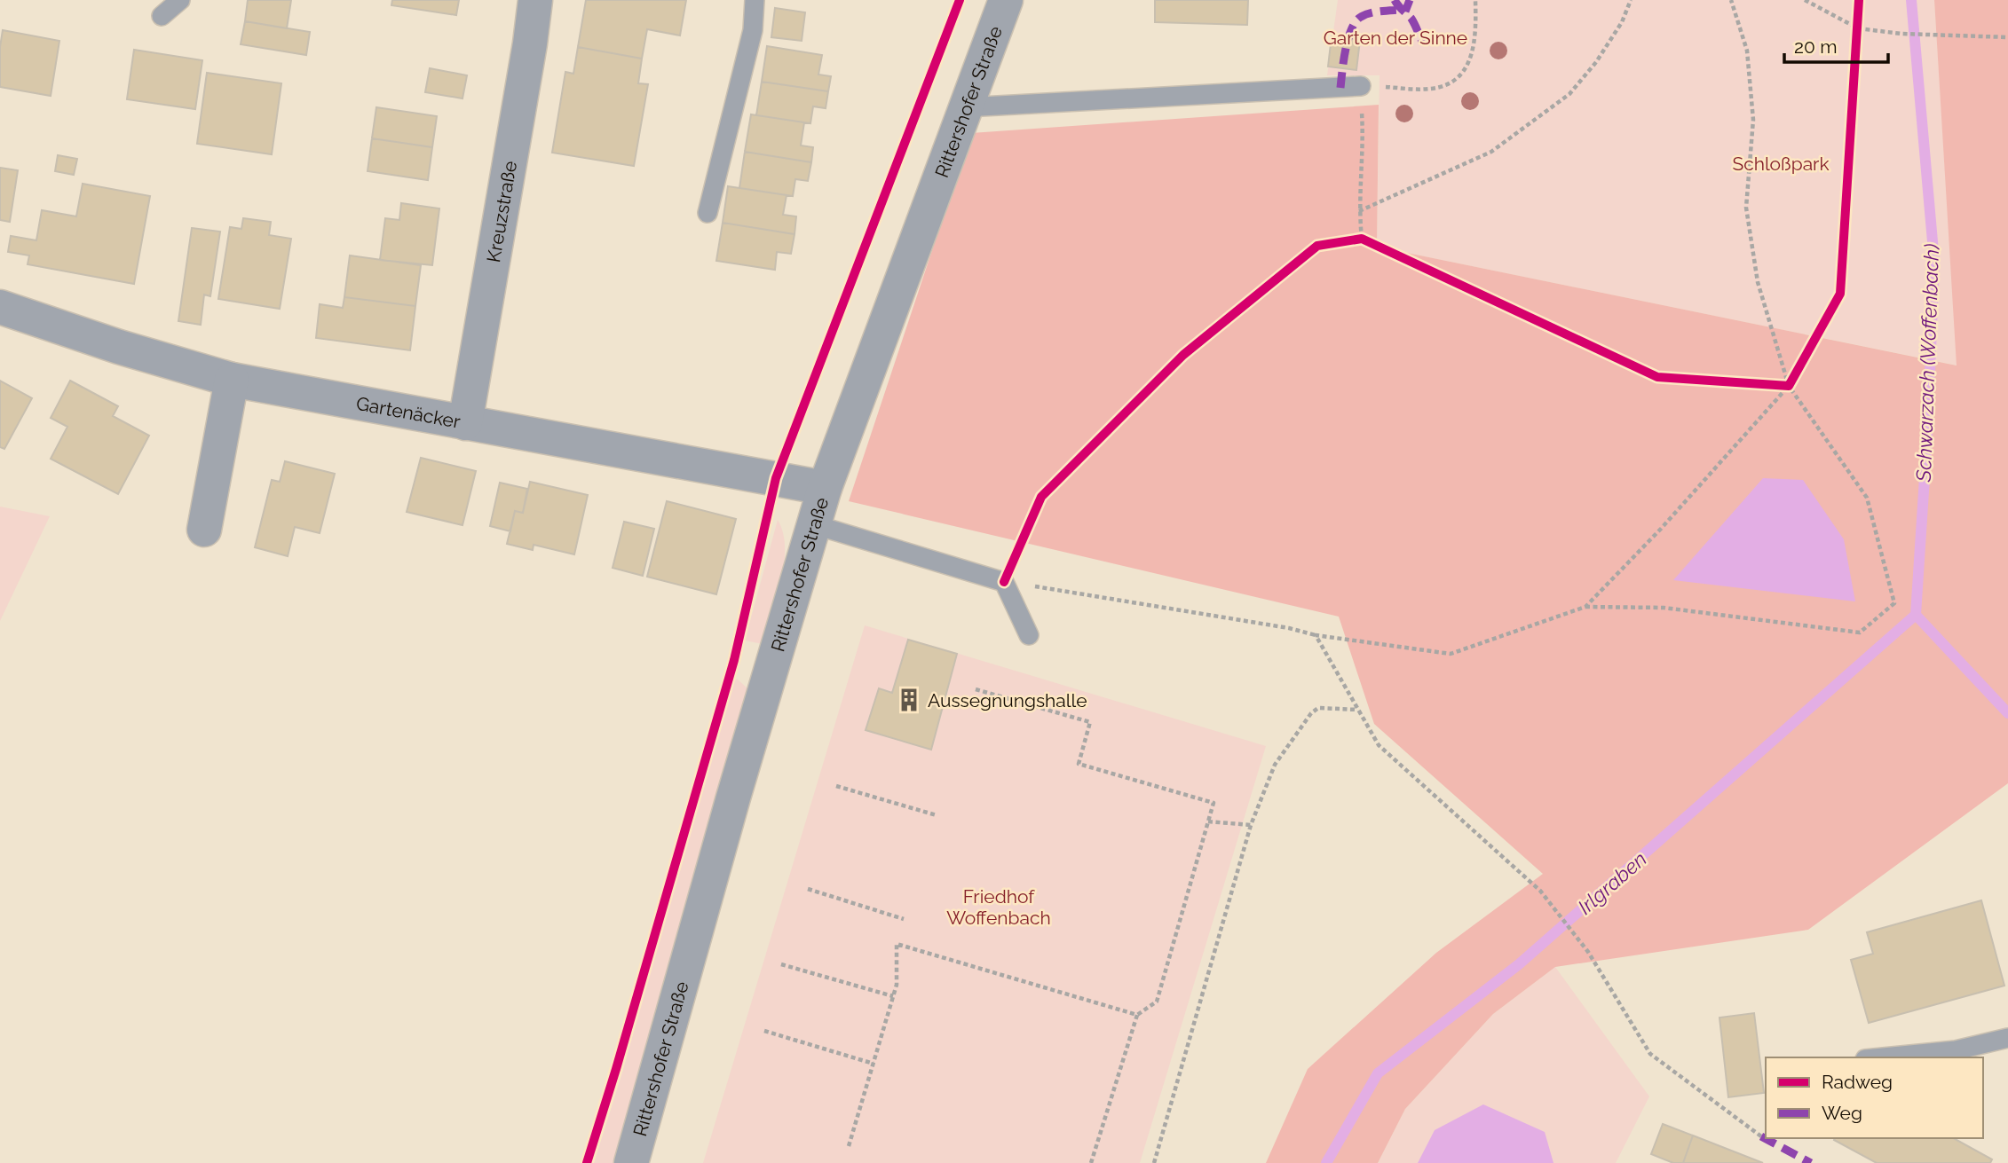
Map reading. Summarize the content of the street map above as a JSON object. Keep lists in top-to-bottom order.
{
  "streets": {
    "street": ["Rittershofer Straße", "Kreuzstraße", "Gartenäcker"]
  },
  "crossings": [
    ["Rittershofer Straße", "Gartenäcker"],
    ["Kreuzstraße", "Gartenäcker"]
  ],
  "water": ["Schwarzach (Woffenbach)", "Irlgraben"],
  "parks": ["Garten der Sinne", "Schloßpark", "Friedhof Woffenbach"],
  "places": {
    "building": ["Aussegnungshalle"]
  },
  "legend": ["Radweg", "Weg"],
  "scale_bar": "20 m"
}
